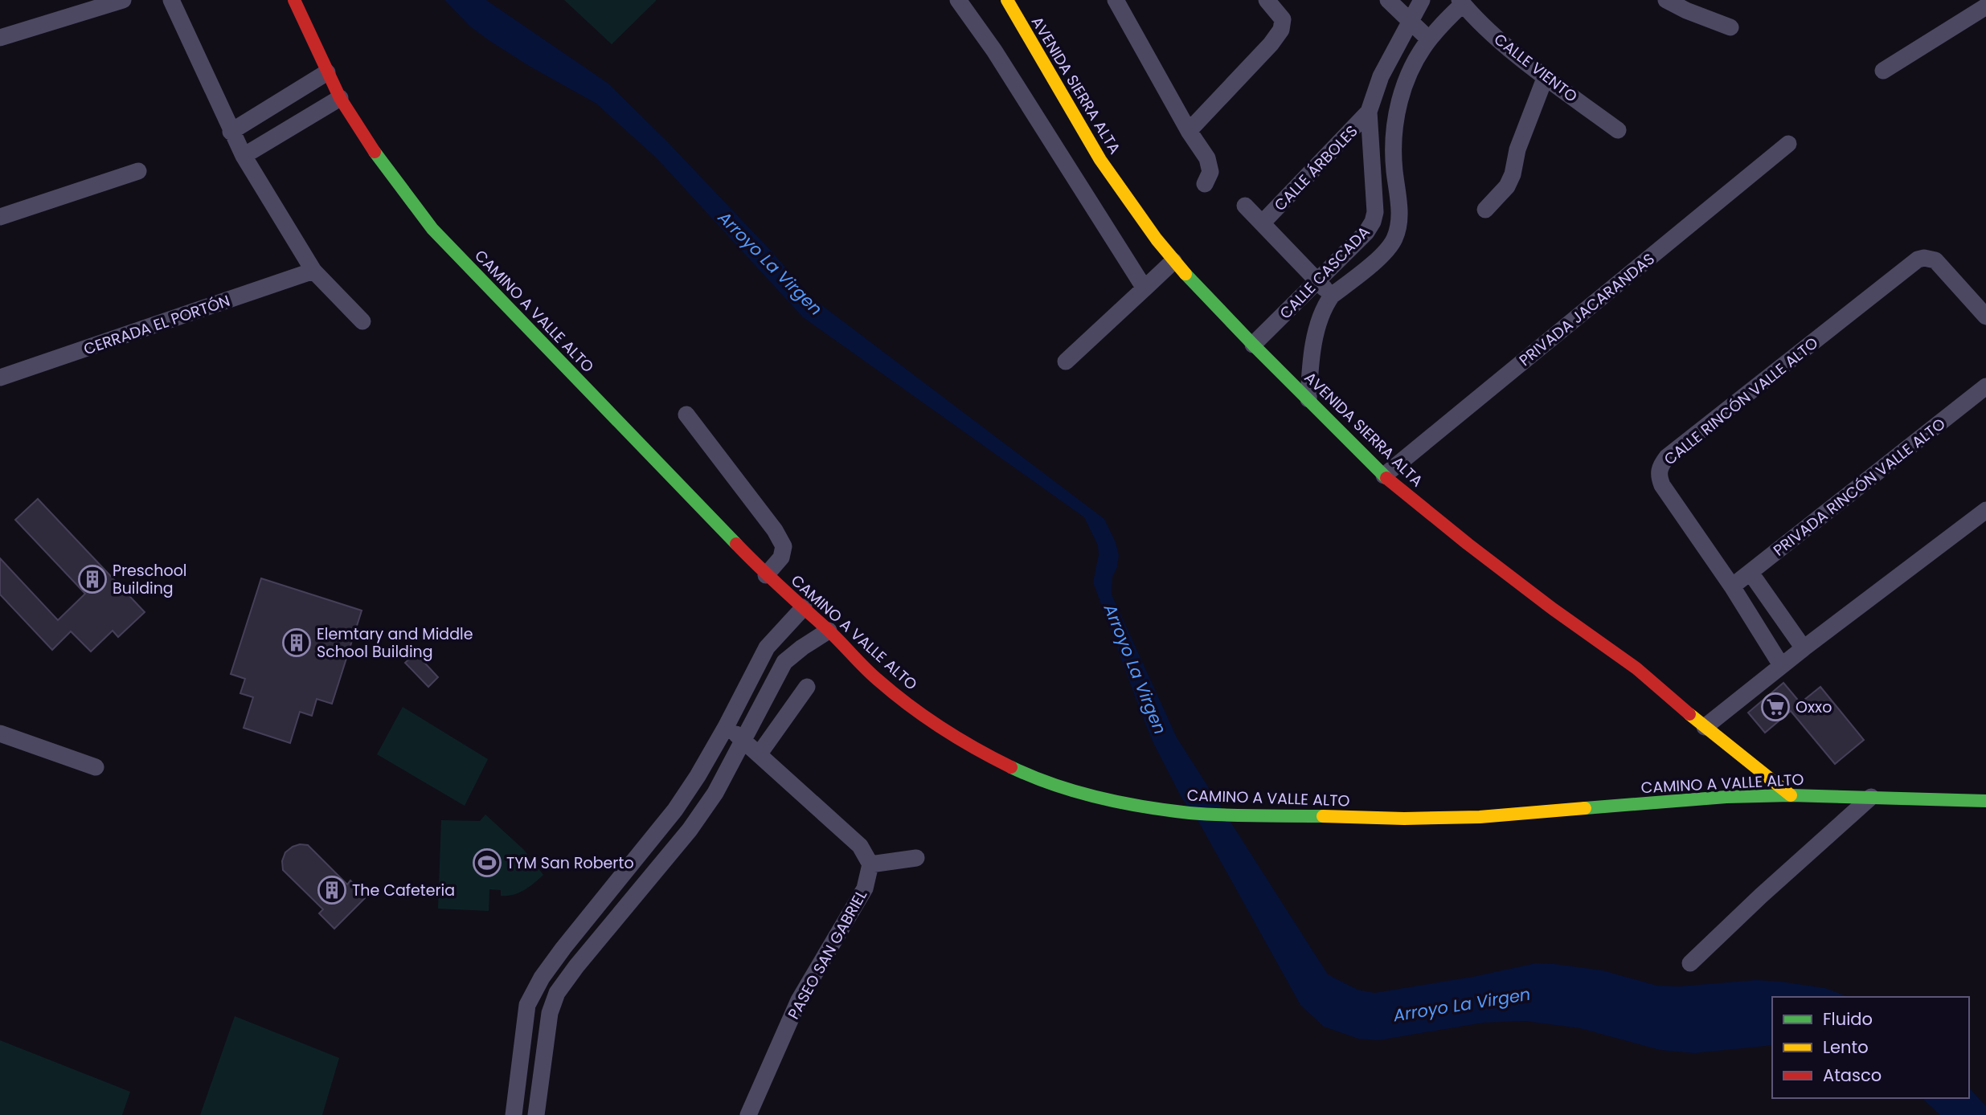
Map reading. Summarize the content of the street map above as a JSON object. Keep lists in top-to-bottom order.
{
  "streets": {
    "street": [
      "CALLE VIENTO",
      "AVENIDA SIERRA ALTA",
      "CALLE ÁRBOLES",
      "CALLE CASCADA",
      "PRIVADA JACARANDAS",
      "CAMINO A VALLE ALTO",
      "CERRADA EL PORTÓN",
      "CALLE RINCÓN VALLE ALTO",
      "PRIVADA RINCÓN VALLE ALTO",
      "PASEO SAN GABRIEL"
    ]
  },
  "crossings": [
    ["CALLE VIENTO", "CALLE CASCADA"],
    ["AVENIDA SIERRA ALTA", "CALLE CASCADA"],
    ["AVENIDA SIERRA ALTA", "PRIVADA JACARANDAS"],
    ["AVENIDA SIERRA ALTA", "CAMINO A VALLE ALTO"],
    ["CALLE ÁRBOLES", "CALLE CASCADA"],
    ["CALLE RINCÓN VALLE ALTO", "PRIVADA RINCÓN VALLE ALTO"]
  ],
  "water": ["Arroyo La Virgen"],
  "places": {
    "building": ["Preschool Building", "Elemtary and Middle School Building", "The Cafeteria"],
    "supermarket": ["Oxxo"],
    "sports": ["TYM San Roberto"]
  },
  "legend": ["Fluido", "Lento", "Atasco"]
}
